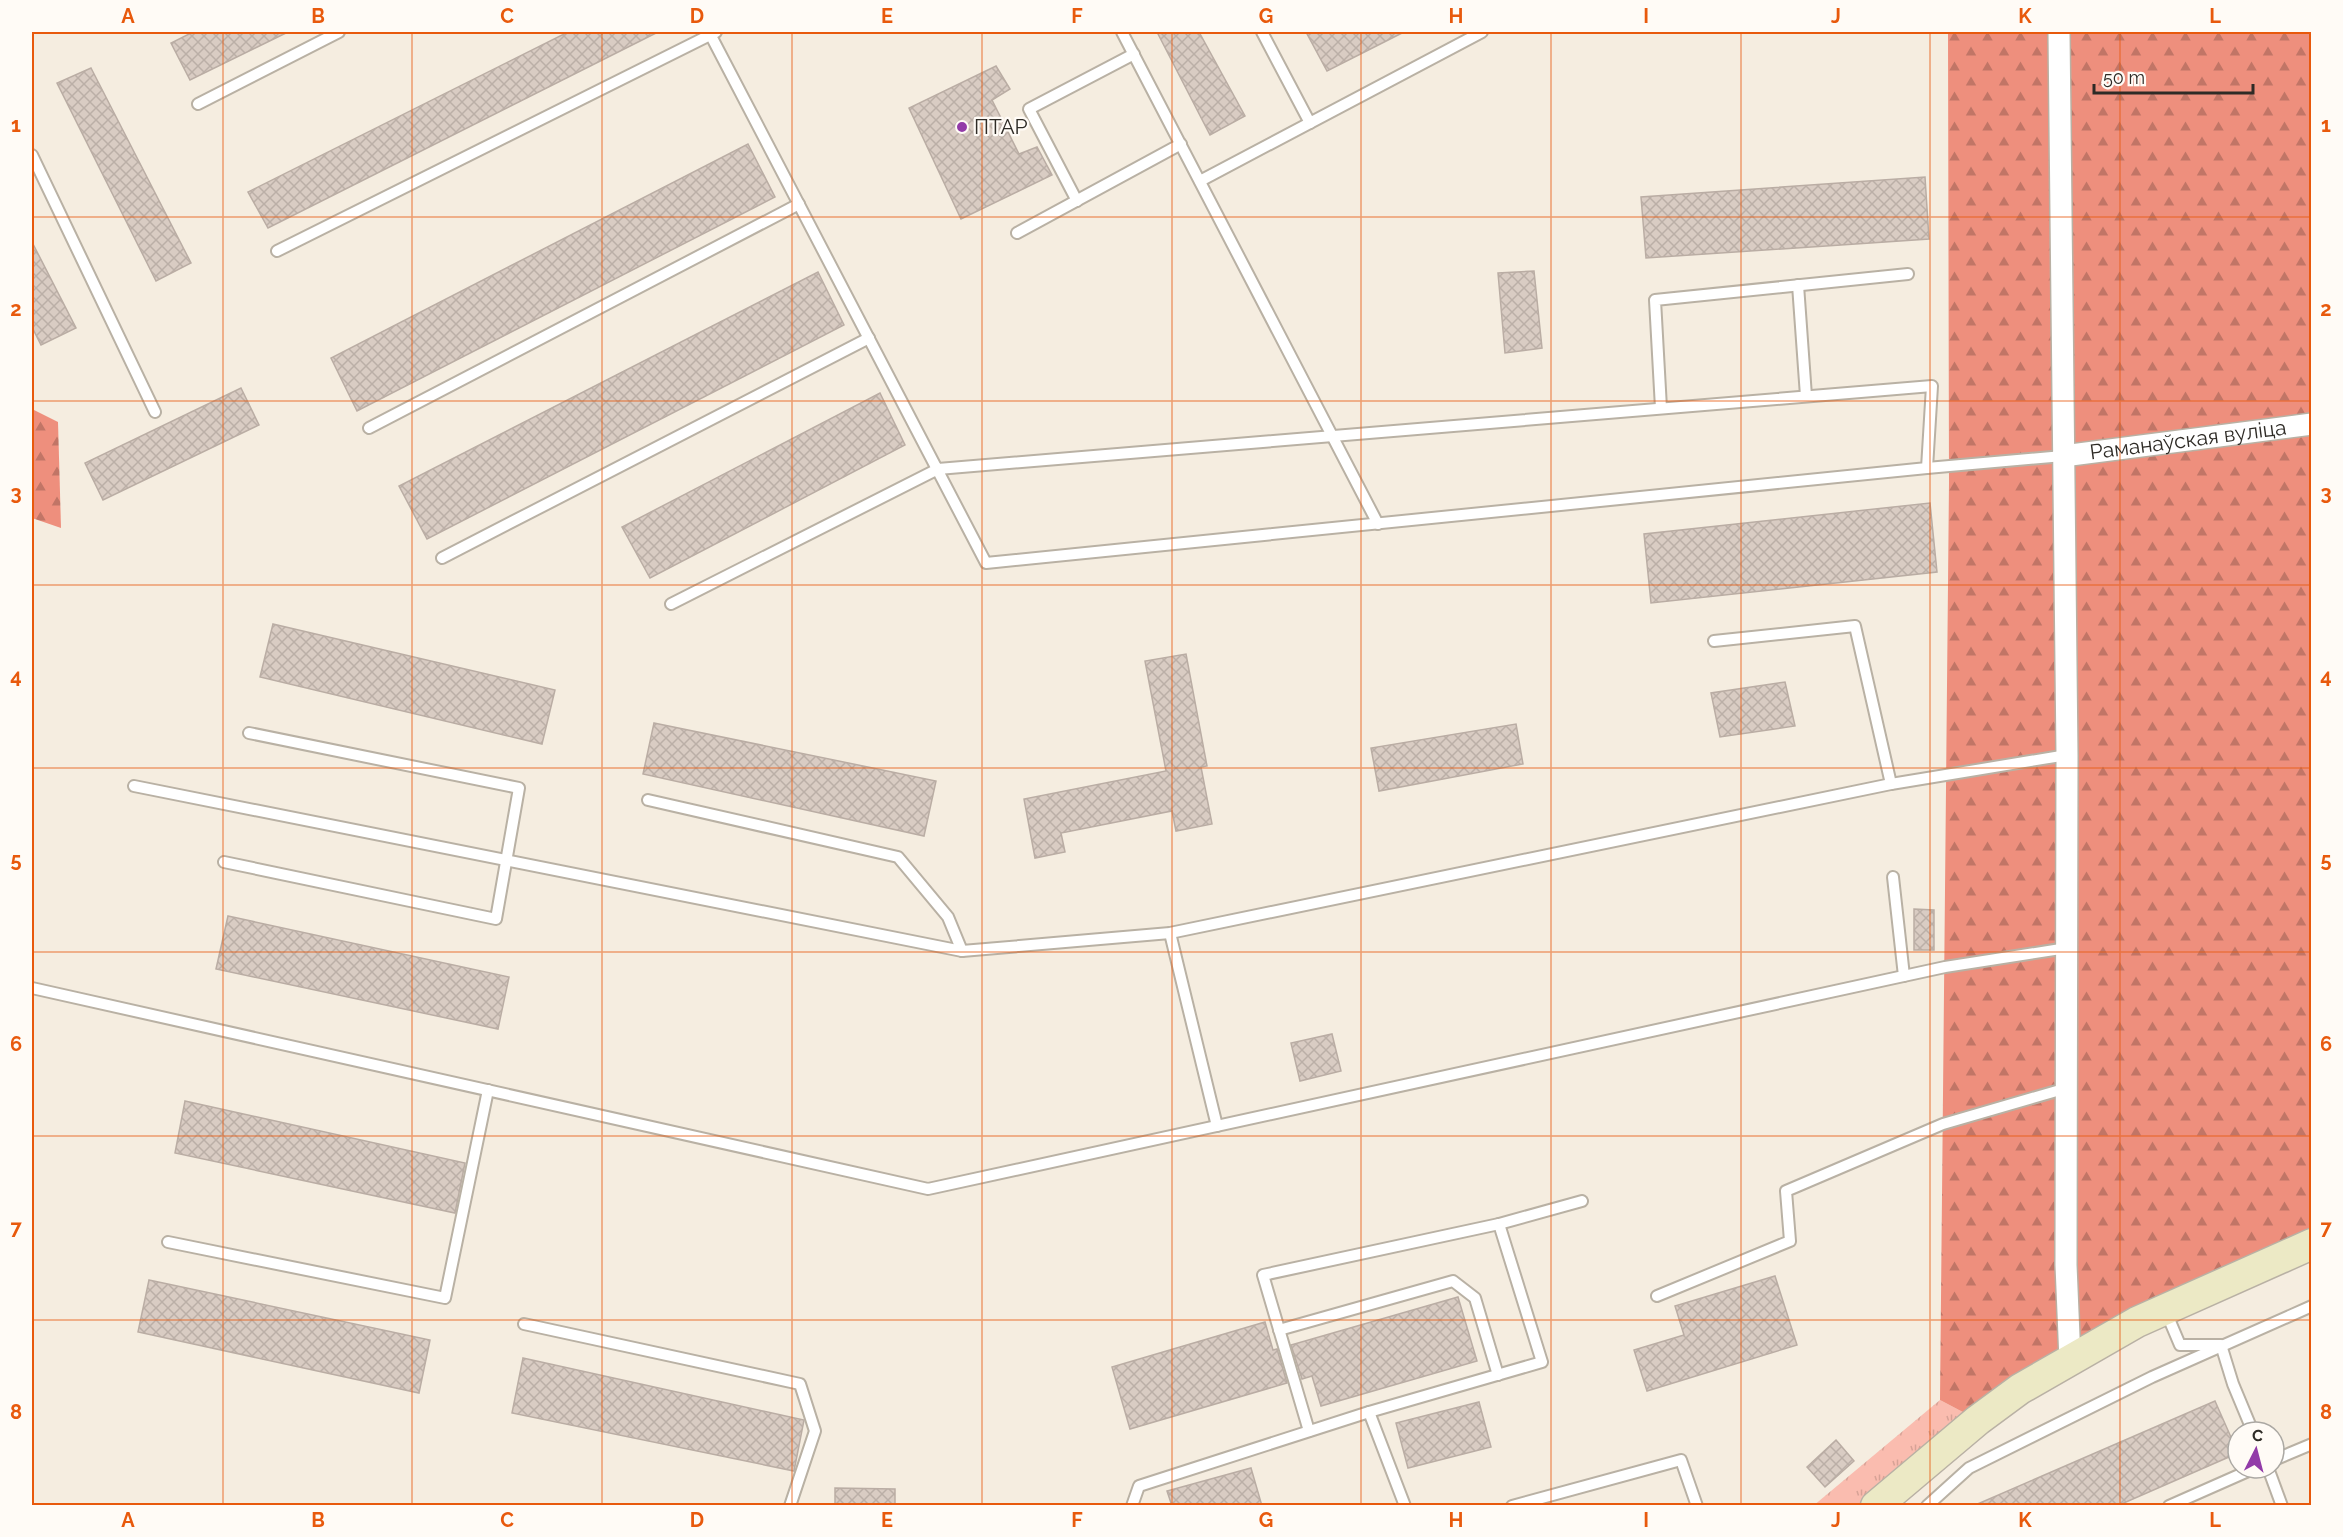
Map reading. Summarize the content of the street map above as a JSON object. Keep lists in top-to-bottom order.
{
  "streets": {
    "street": ["Раманаўская вуліца"]
  },
  "places": ["ПТАР"],
  "scale_bar": "50 m",
  "north": "top",
  "grid": {
    "columns": [
      "A",
      "B",
      "C",
      "D",
      "E",
      "F",
      "G",
      "H",
      "I",
      "J",
      "K",
      "L"
    ],
    "rows": [
      "1",
      "2",
      "3",
      "4",
      "5",
      "6",
      "7",
      "8"
    ]
  }
}
